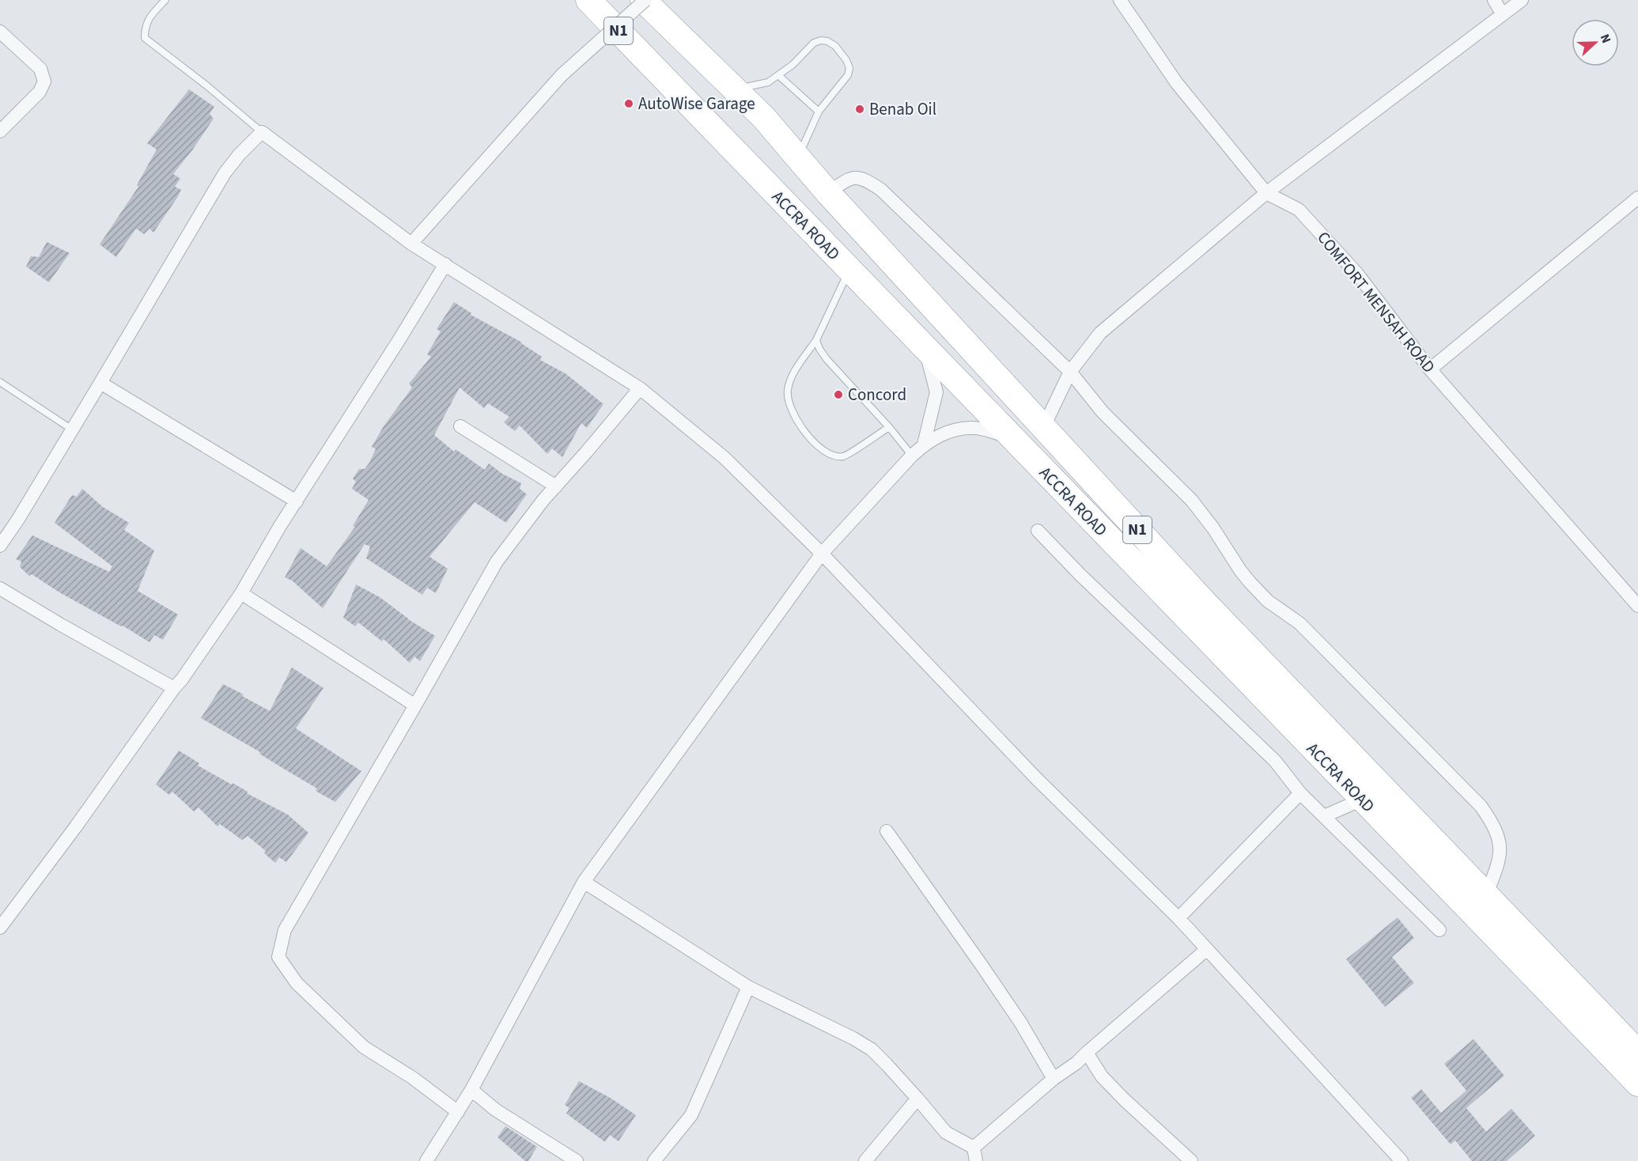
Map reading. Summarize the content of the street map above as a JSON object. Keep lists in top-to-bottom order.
{
  "streets": {
    "highway": ["N1", "ACCRA ROAD"],
    "street": ["COMFORT MENSAH ROAD"]
  },
  "places": ["AutoWise Garage", "Benab Oil", "Concord"],
  "north": "right"
}
